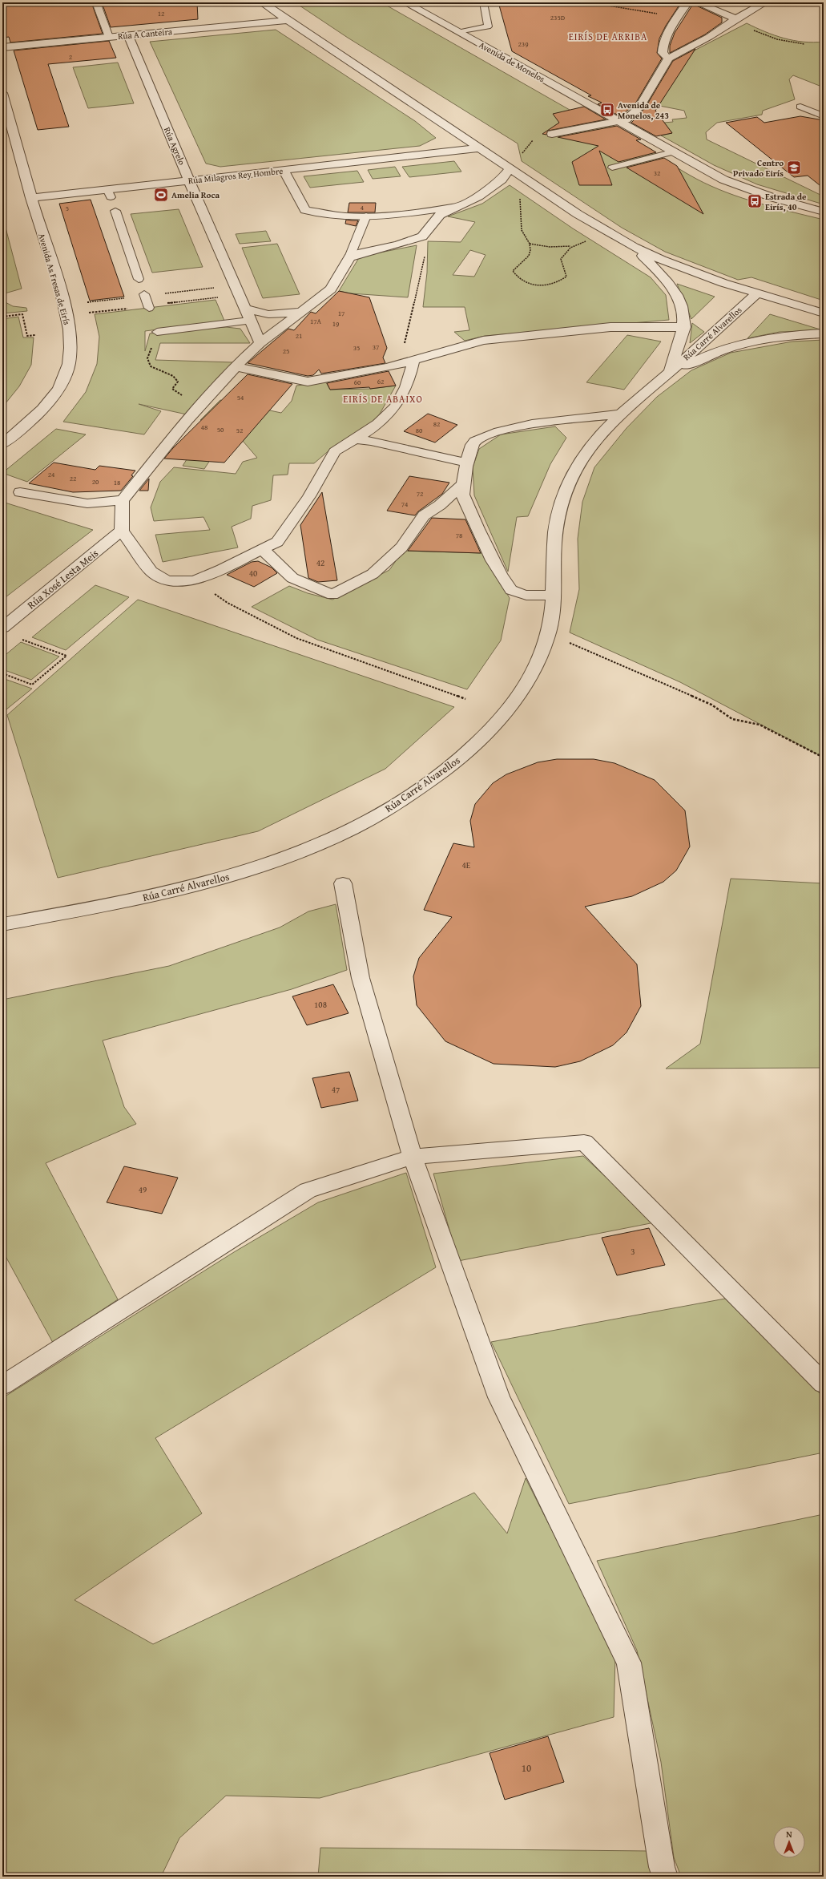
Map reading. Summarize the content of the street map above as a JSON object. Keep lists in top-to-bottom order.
{
  "streets": {
    "street": [
      "Rúa A Canteira",
      "Avenida de Monelos",
      "Rúa Agrelo",
      "Rúa Milagros Rey Hombre",
      "Avenida As Fresas de Eirís",
      "Rúa Carré Alvarellos",
      "Rúa Xosé Lesta Meis"
    ]
  },
  "crossings": [
    ["Rúa A Canteira", "Rúa Agrelo"],
    ["Rúa Agrelo", "Rúa Milagros Rey Hombre"],
    ["Rúa Milagros Rey Hombre", "Avenida As Fresas de Eirís"]
  ],
  "districts": ["EIRÍS DE ARRIBA", "EIRÍS DE ABAIXO"],
  "places": {
    "bus stop": ["Avenida de Monelos, 243", "Estrada de Eirís, 40"],
    "school or university": ["Centro Privado Eirís"],
    "sports": ["Amelia Roca"]
  },
  "house_numbers": [
    "12",
    "235D",
    "239",
    "2",
    "32",
    "4",
    "5",
    "17",
    "17A",
    "19",
    "21",
    "37",
    "35",
    "25",
    "62",
    "60",
    "54",
    "82",
    "48",
    "50",
    "52",
    "80",
    "24",
    "22",
    "20",
    "18",
    "72",
    "74",
    "78",
    "42",
    "40",
    "4E",
    "108",
    "47",
    "49",
    "3",
    "10"
  ],
  "north": "top"
}
